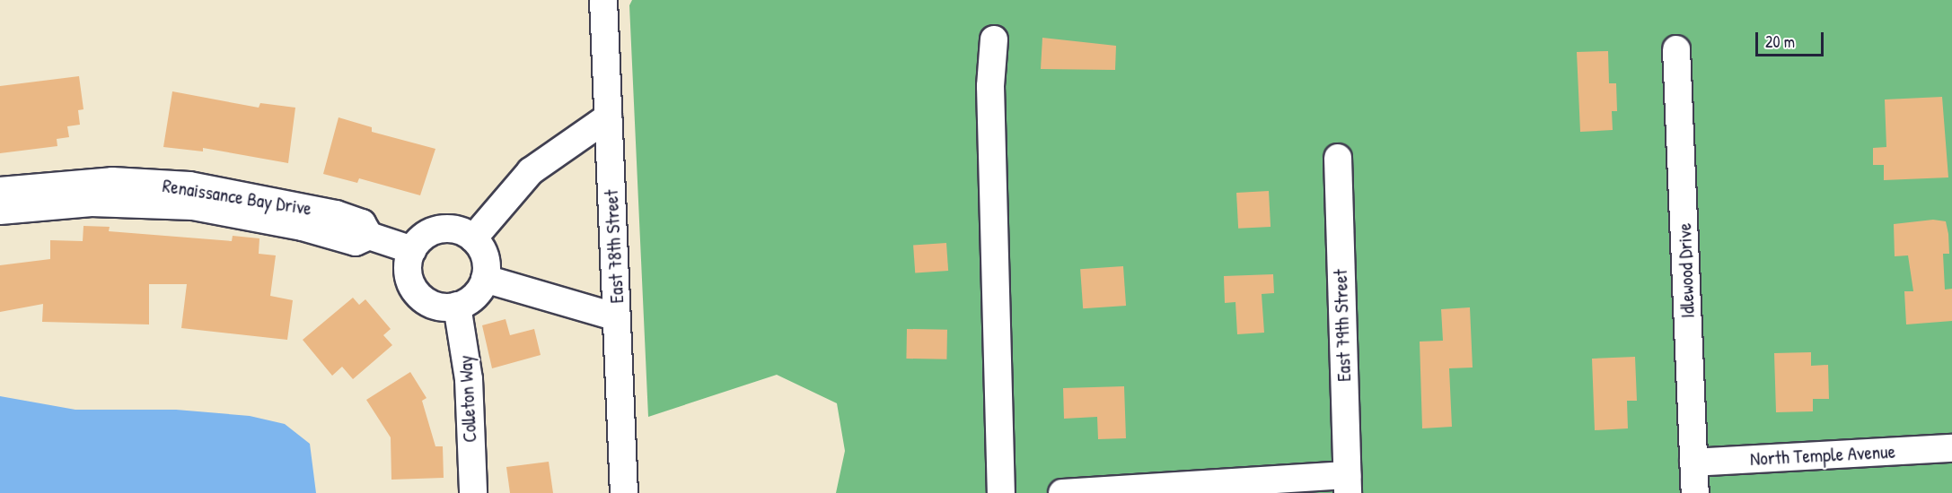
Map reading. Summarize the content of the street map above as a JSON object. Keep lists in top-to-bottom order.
{
  "streets": {
    "street": [
      "Renaissance Bay Drive",
      "East 78th Street",
      "Idlewood Drive",
      "East 79th Street",
      "Colleton Way",
      "North Temple Avenue"
    ]
  },
  "crossings": [
    ["Renaissance Bay Drive", "Colleton Way"],
    ["Idlewood Drive", "North Temple Avenue"]
  ],
  "scale_bar": "20 m"
}
